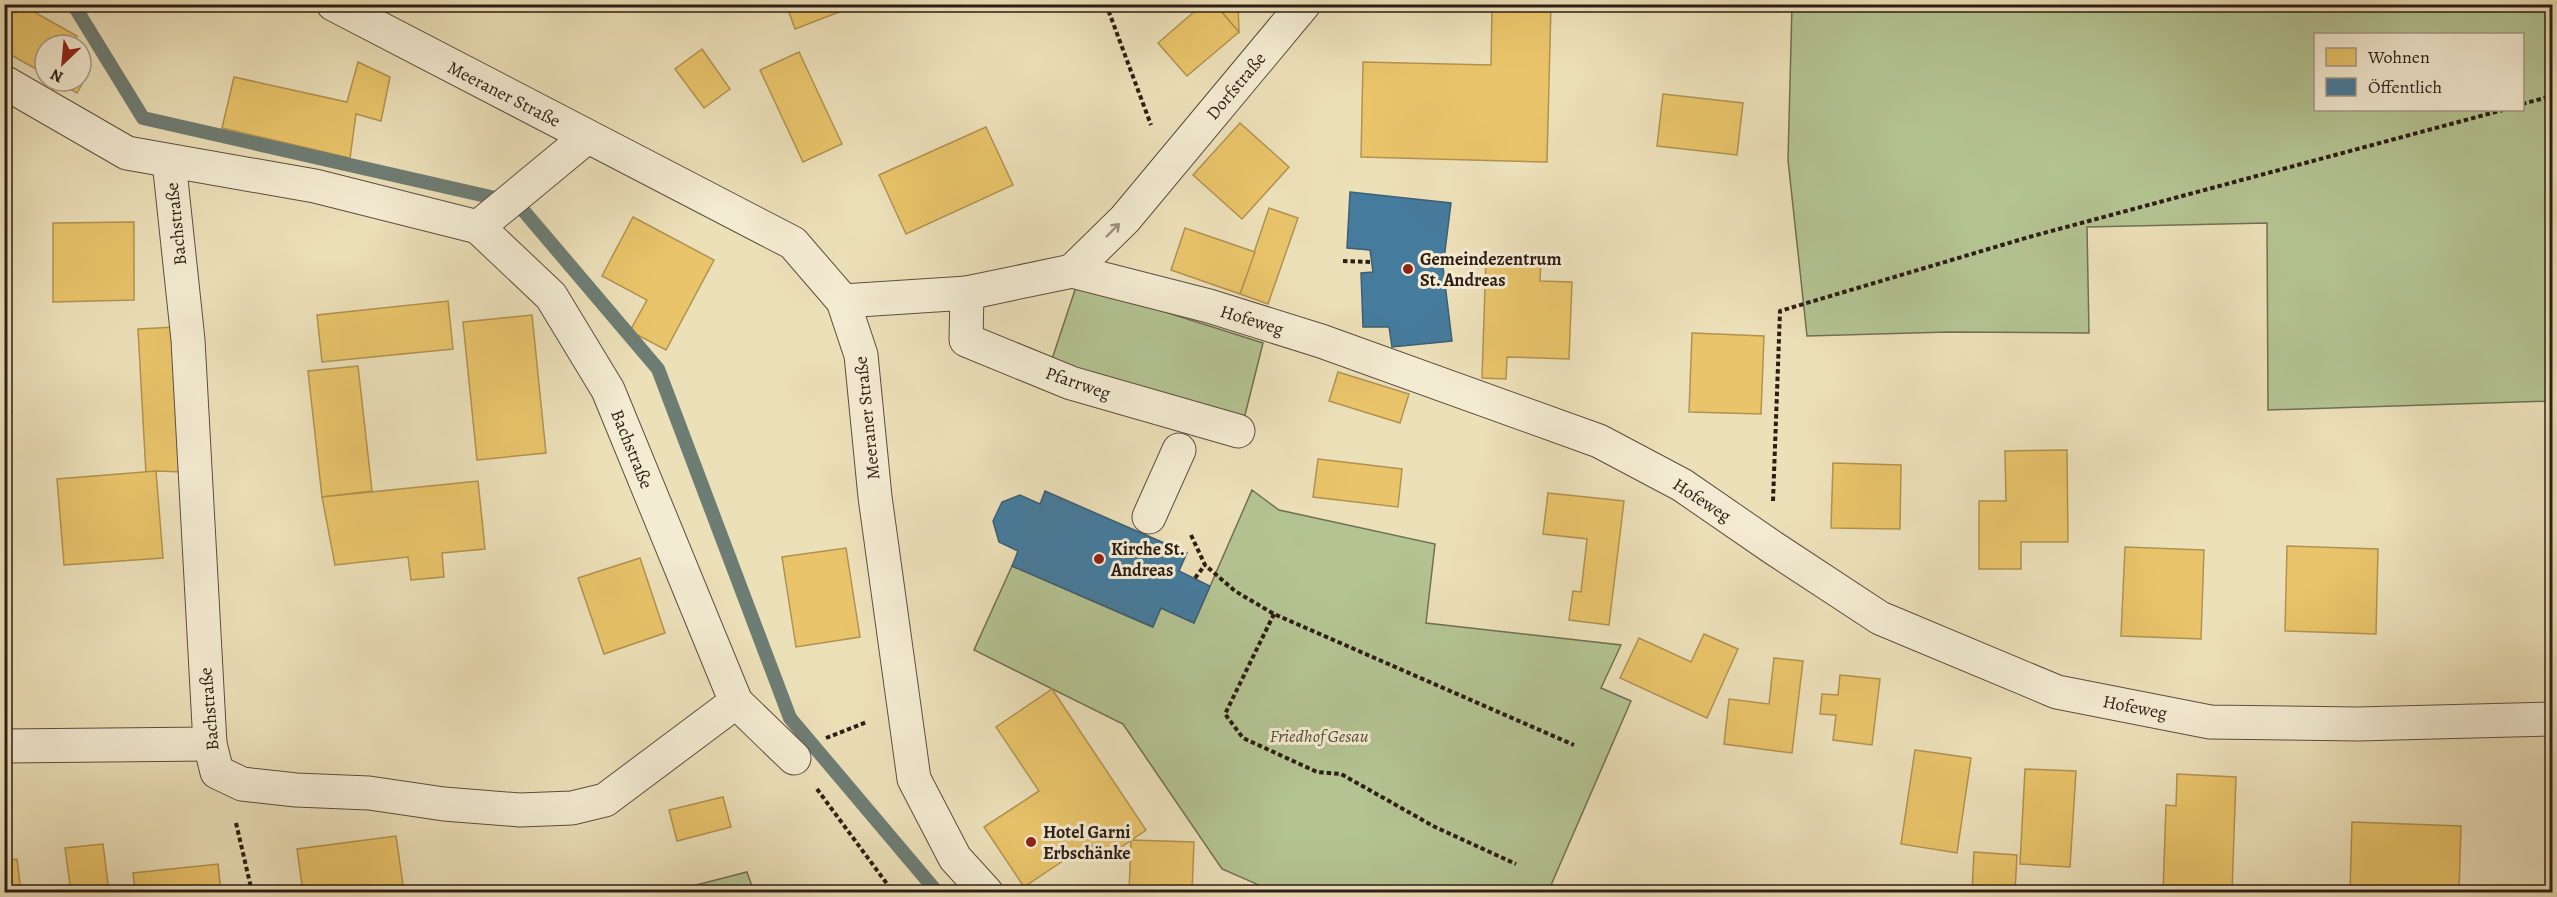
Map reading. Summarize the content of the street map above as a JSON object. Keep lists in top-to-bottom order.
{
  "streets": {
    "street": [
      "Dorfstraße",
      "Meeraner Straße",
      "Bachstraße",
      "Hofeweg",
      "Pfarrweg"
    ]
  },
  "crossings": [
    ["Dorfstraße", "Hofeweg"],
    ["Meeraner Straße", "Hofeweg"],
    ["Hofeweg", "Pfarrweg"]
  ],
  "one_way": ["Dorfstraße"],
  "parks": ["Friedhof Gesau"],
  "places": ["Gemeindezentrum St. Andreas", "Kirche St. Andreas", "Hotel Garni Erbschänke"],
  "legend": ["Wohnen", "Öffentlich"],
  "north": "bottom left"
}
